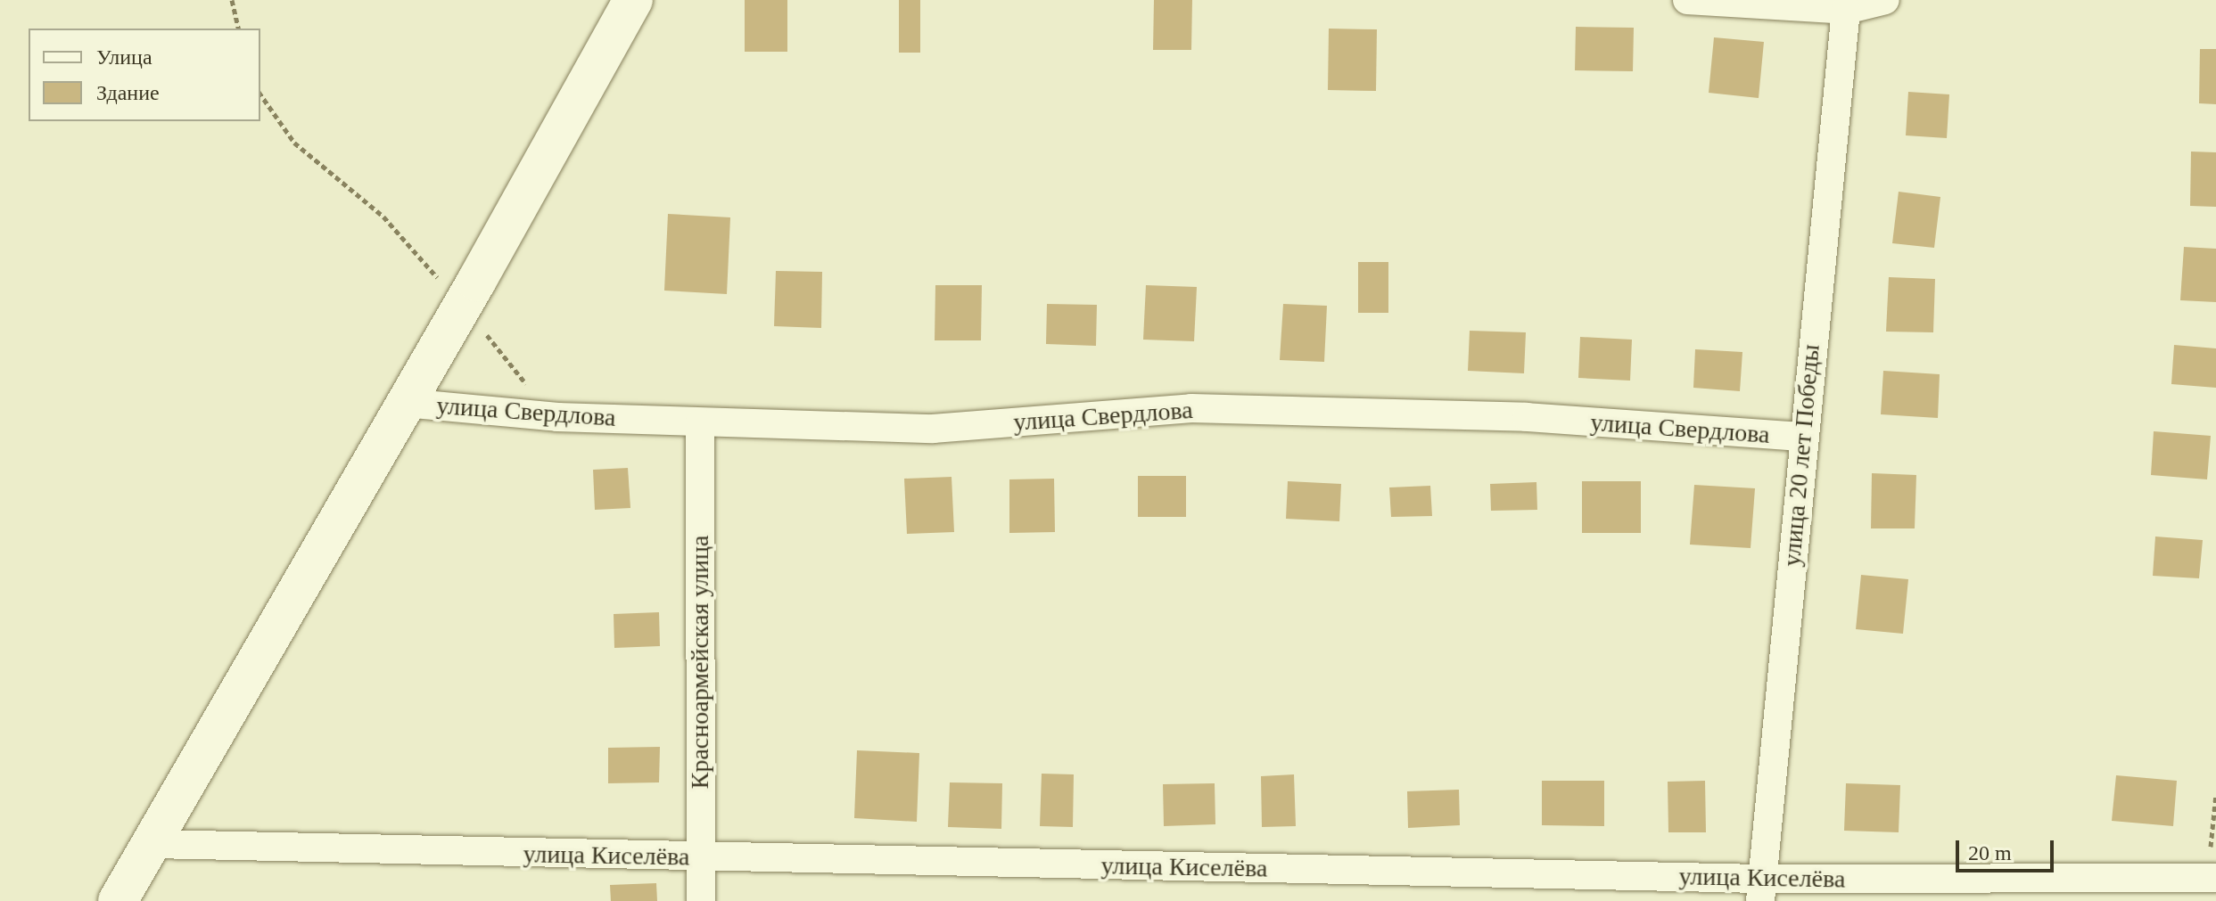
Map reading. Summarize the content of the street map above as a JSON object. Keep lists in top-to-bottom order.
{
  "streets": {
    "street": [
      "улица Свердлова",
      "улица 20 лет Победы",
      "Красноармейская улица",
      "улица Киселёва"
    ]
  },
  "crossings": [
    ["улица Свердлова", "улица 20 лет Победы"],
    ["улица Свердлова", "Красноармейская улица"],
    ["улица 20 лет Победы", "улица Киселёва"],
    ["Красноармейская улица", "улица Киселёва"]
  ],
  "legend": ["Улица", "Здание"],
  "scale_bar": "20 m"
}
